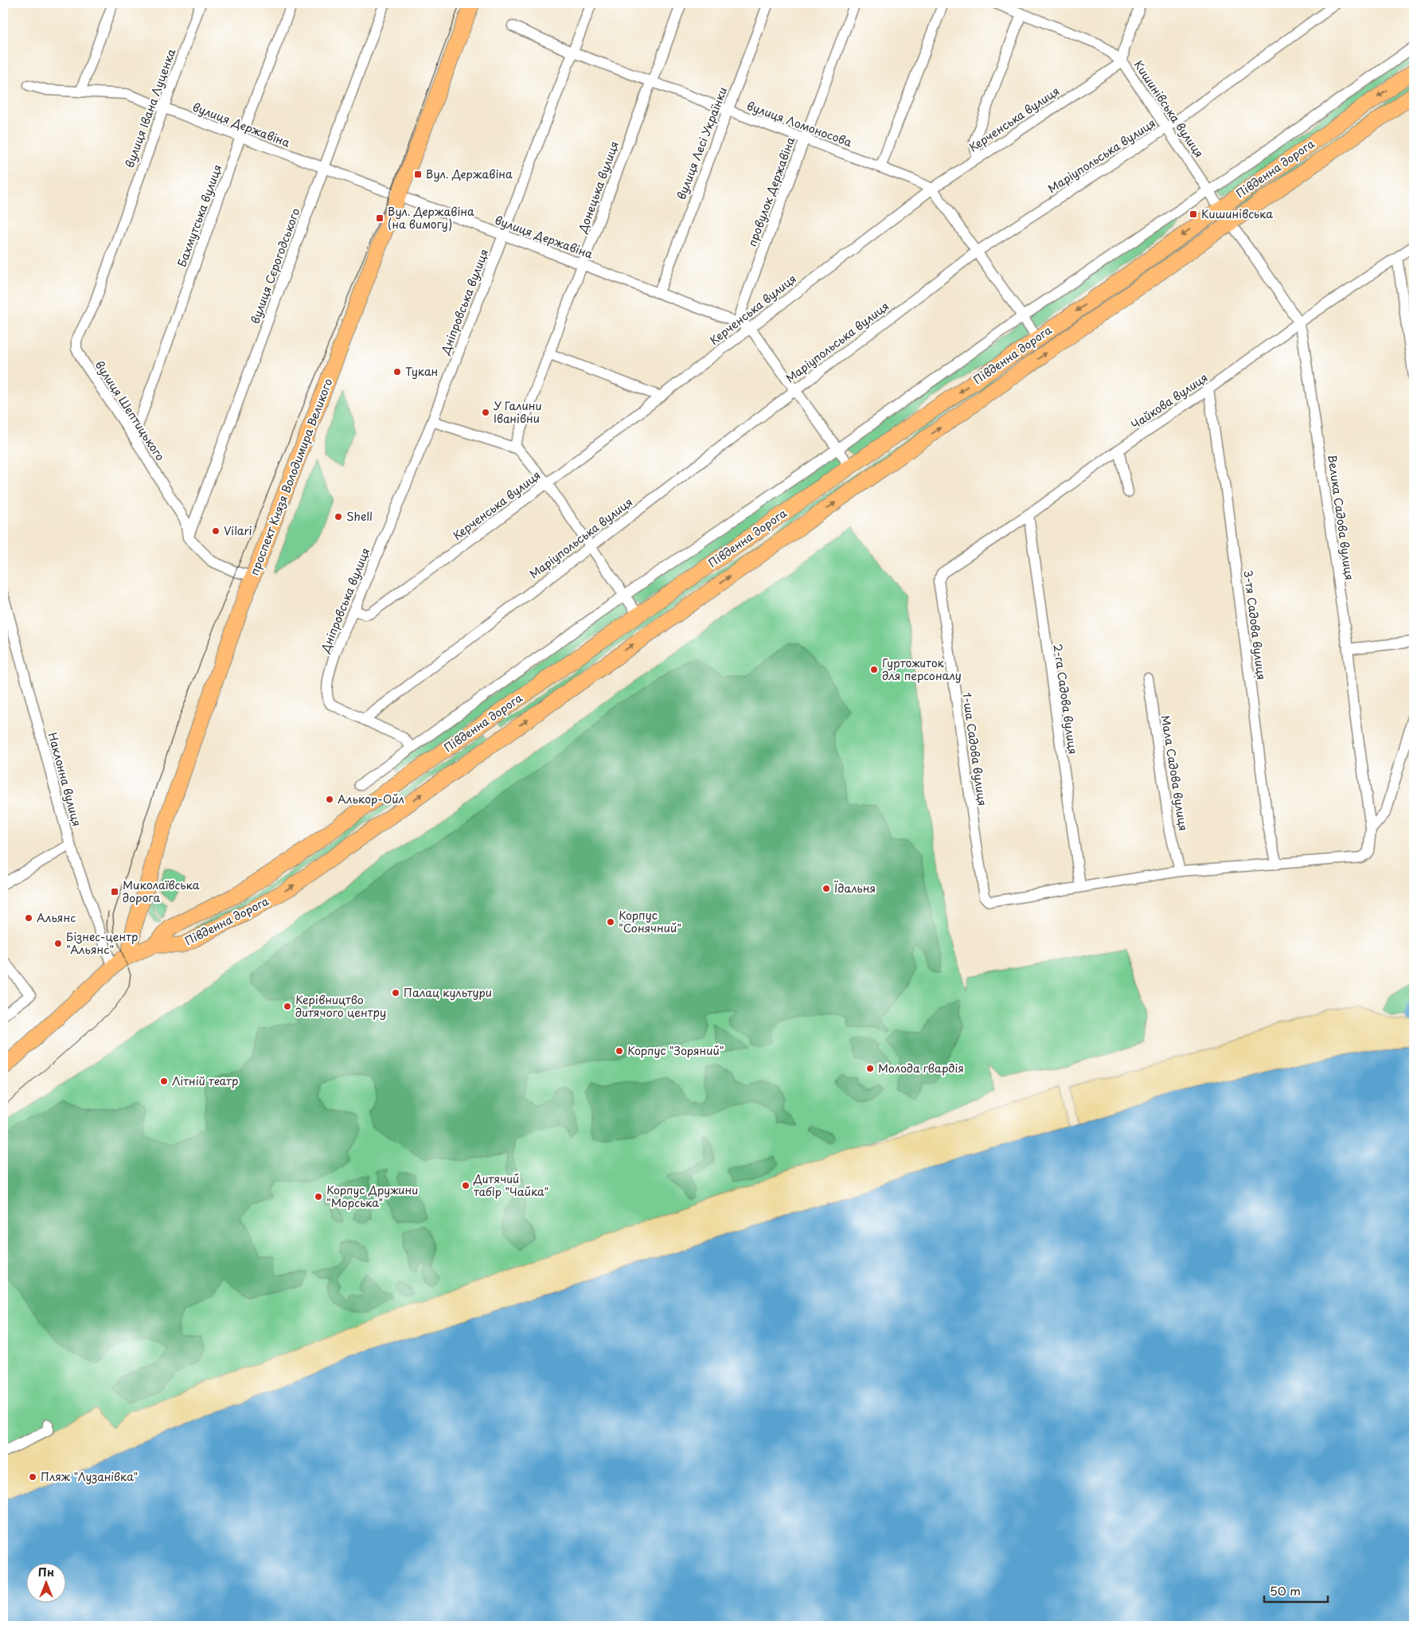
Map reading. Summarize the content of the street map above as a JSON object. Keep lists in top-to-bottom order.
{
  "streets": {
    "main road": ["Південна дорога", "проспект Князя Володимира Великого"],
    "street": [
      "вулиця Івана Луценка",
      "Кишинівська вулиця",
      "Керченська вулиця",
      "вулиця Ломоносова",
      "вулиця Державіна",
      "вулиця Лесі Українки",
      "Маріупольська вулиця",
      "Донецька вулиця",
      "провулок Державіна",
      "Бахмутська вулиця",
      "вулиця Сєрогодського",
      "Дніпровська вулиця",
      "Чайкова вулиця",
      "вулиця Шептицького",
      "Велика Садова вулиця",
      "3-тя Садова вулиця",
      "2-га Садова вулиця",
      "1-ша Садова вулиця",
      "Мала Садова вулиця",
      "Наклонна вулиця"
    ]
  },
  "crossings": [
    ["вулиця Івана Луценка", "вулиця Державіна"],
    ["вулиця Івана Луценка", "вулиця Шептицького"],
    ["Кишинівська вулиця", "Керченська вулиця"],
    ["Кишинівська вулиця", "Маріупольська вулиця"],
    ["Кишинівська вулиця", "Південна дорога"],
    ["Кишинівська вулиця", "Велика Садова вулиця"],
    ["Керченська вулиця", "вулиця Ломоносова"],
    ["Керченська вулиця", "вулиця Державіна"],
    ["Керченська вулиця", "Дніпровська вулиця"],
    ["вулиця Ломоносова", "вулиця Лесі Українки"],
    ["вулиця Ломоносова", "Донецька вулиця"],
    ["вулиця Ломоносова", "провулок Державіна"],
    ["вулиця Ломоносова", "Дніпровська вулиця"],
    ["вулиця Державіна", "вулиця Лесі Українки"],
    ["вулиця Державіна", "Маріупольська вулиця"],
    ["вулиця Державіна", "Південна дорога"],
    ["вулиця Державіна", "Донецька вулиця"],
    ["вулиця Державіна", "провулок Державіна"],
    ["вулиця Державіна", "Бахмутська вулиця"],
    ["вулиця Державіна", "вулиця Сєрогодського"],
    ["вулиця Державіна", "Дніпровська вулиця"],
    ["вулиця Державіна", "проспект Князя Володимира Великого"],
    ["Маріупольська вулиця", "Дніпровська вулиця"],
    ["Південна дорога", "Велика Садова вулиця"],
    ["Бахмутська вулиця", "вулиця Шептицького"],
    ["вулиця Сєрогодського", "вулиця Шептицького"],
    ["Чайкова вулиця", "Велика Садова вулиця"],
    ["Чайкова вулиця", "3-тя Садова вулиця"],
    ["Чайкова вулиця", "2-га Садова вулиця"],
    ["Чайкова вулиця", "1-ша Садова вулиця"],
    ["Велика Садова вулиця", "3-тя Садова вулиця"],
    ["2-га Садова вулиця", "1-ша Садова вулиця"]
  ],
  "places": {
    "transit": [
      "Вул. Державіна",
      "Кишинівська",
      "Вул. Державіна (на вимогу)",
      "Миколаївська дорога"
    ],
    "other": [
      "Тукан",
      "У Галини Іванівни",
      "Shell",
      "Vilari",
      "Гуртожиток для персоналу",
      "Алькор-Ойл",
      "Їдальня",
      "Альянс",
      "Корпус \"Сонячний\"",
      "Бізнес-центр \"Альянс\"",
      "Палац культури",
      "Керівництво дитячого центру",
      "Корпус \"Зоряний\"",
      "Молода гвардія",
      "Літній театр",
      "Дитячий табір \"Чайка\"",
      "Корпус Дружини \"Морська\"",
      "Пляж \"Лузанівка\""
    ]
  },
  "scale_bar": "50 m",
  "north": "top"
}
